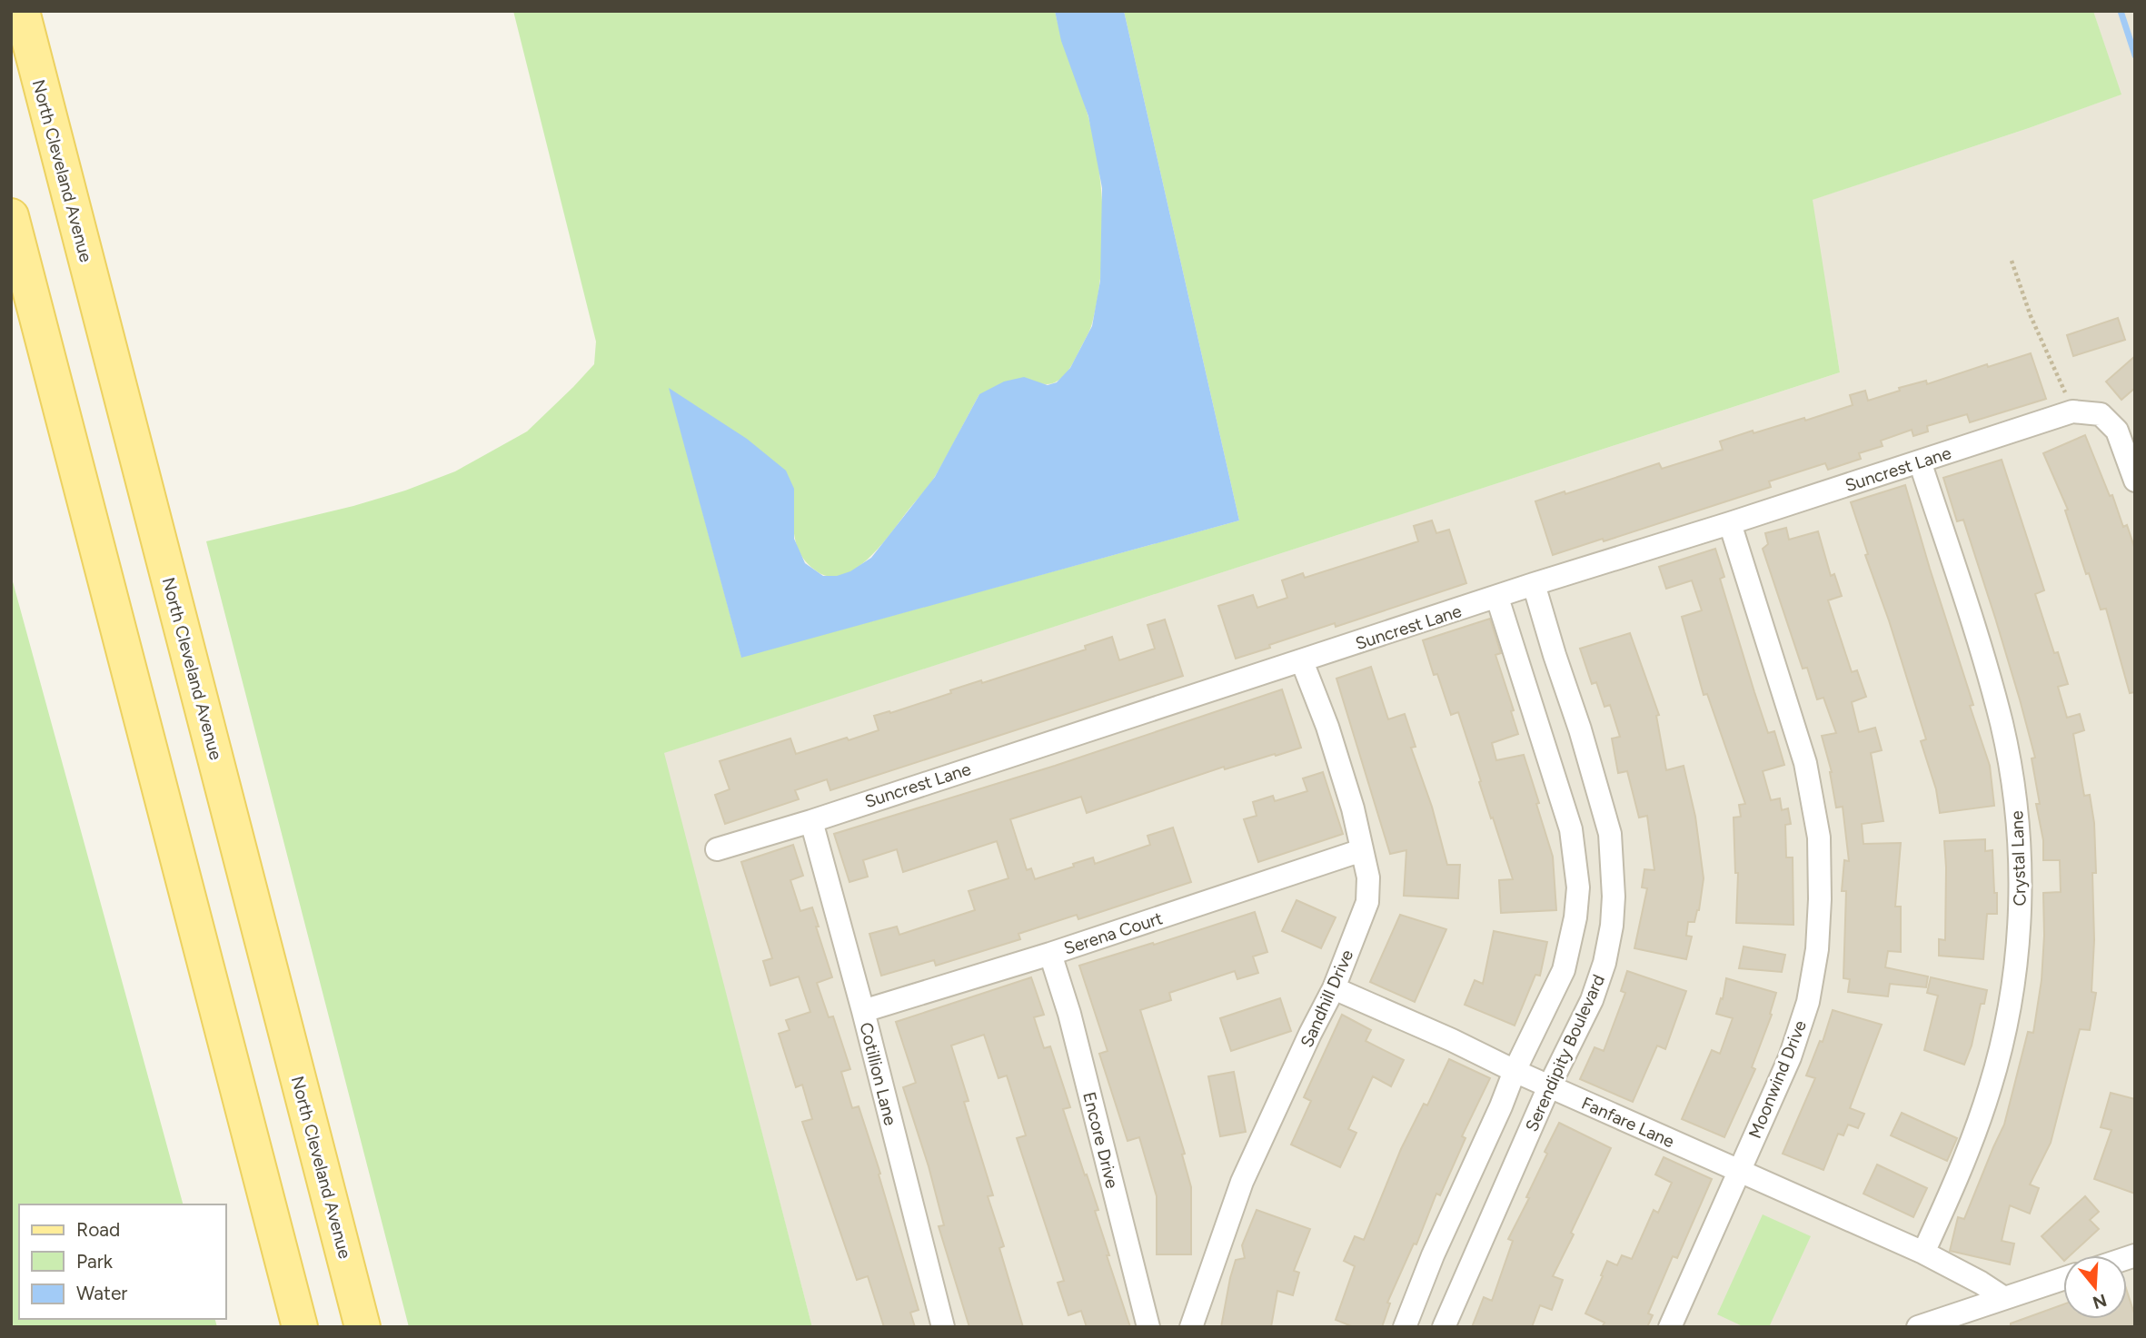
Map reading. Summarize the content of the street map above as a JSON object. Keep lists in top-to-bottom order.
{
  "streets": {
    "main road": ["North Cleveland Avenue"],
    "street": [
      "Suncrest Lane",
      "Crystal Lane",
      "Serena Court",
      "Sandhill Drive",
      "Serendipity Boulevard",
      "Cotillion Lane",
      "Moonwind Drive",
      "Fanfare Lane",
      "Encore Drive"
    ]
  },
  "crossings": [
    ["Suncrest Lane", "Crystal Lane"],
    ["Suncrest Lane", "Sandhill Drive"],
    ["Suncrest Lane", "Serendipity Boulevard"],
    ["Suncrest Lane", "Cotillion Lane"],
    ["Suncrest Lane", "Moonwind Drive"],
    ["Crystal Lane", "Fanfare Lane"],
    ["Serena Court", "Sandhill Drive"],
    ["Serena Court", "Cotillion Lane"],
    ["Serena Court", "Encore Drive"],
    ["Sandhill Drive", "Fanfare Lane"],
    ["Serendipity Boulevard", "Fanfare Lane"],
    ["Moonwind Drive", "Fanfare Lane"]
  ],
  "legend": ["Road", "Park", "Water"],
  "north": "bottom"
}
